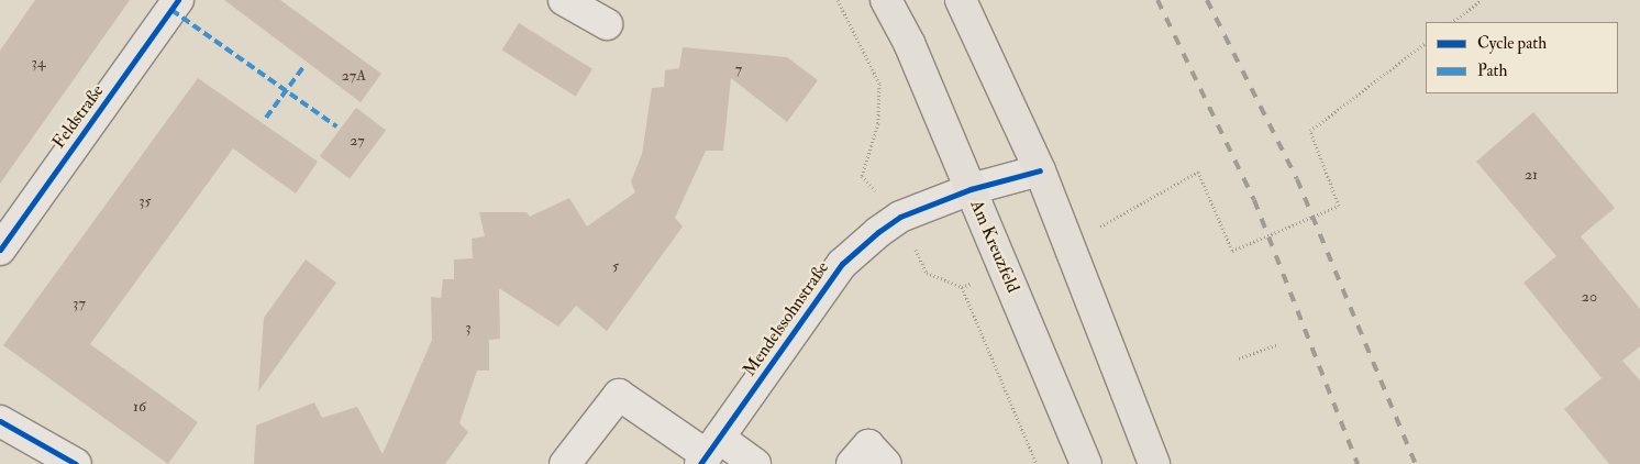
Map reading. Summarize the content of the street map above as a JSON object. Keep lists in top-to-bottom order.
{
  "streets": {
    "main road": ["Am Kreuzfeld"],
    "street": ["Feldstraße", "Mendelssohnstraße"]
  },
  "crossings": [
    ["Am Kreuzfeld", "Mendelssohnstraße"]
  ],
  "house_numbers": [
    "34",
    "7",
    "27A",
    "27",
    "21",
    "35",
    "5",
    "20",
    "37",
    "3",
    "16"
  ],
  "legend": ["Cycle path", "Path"]
}
